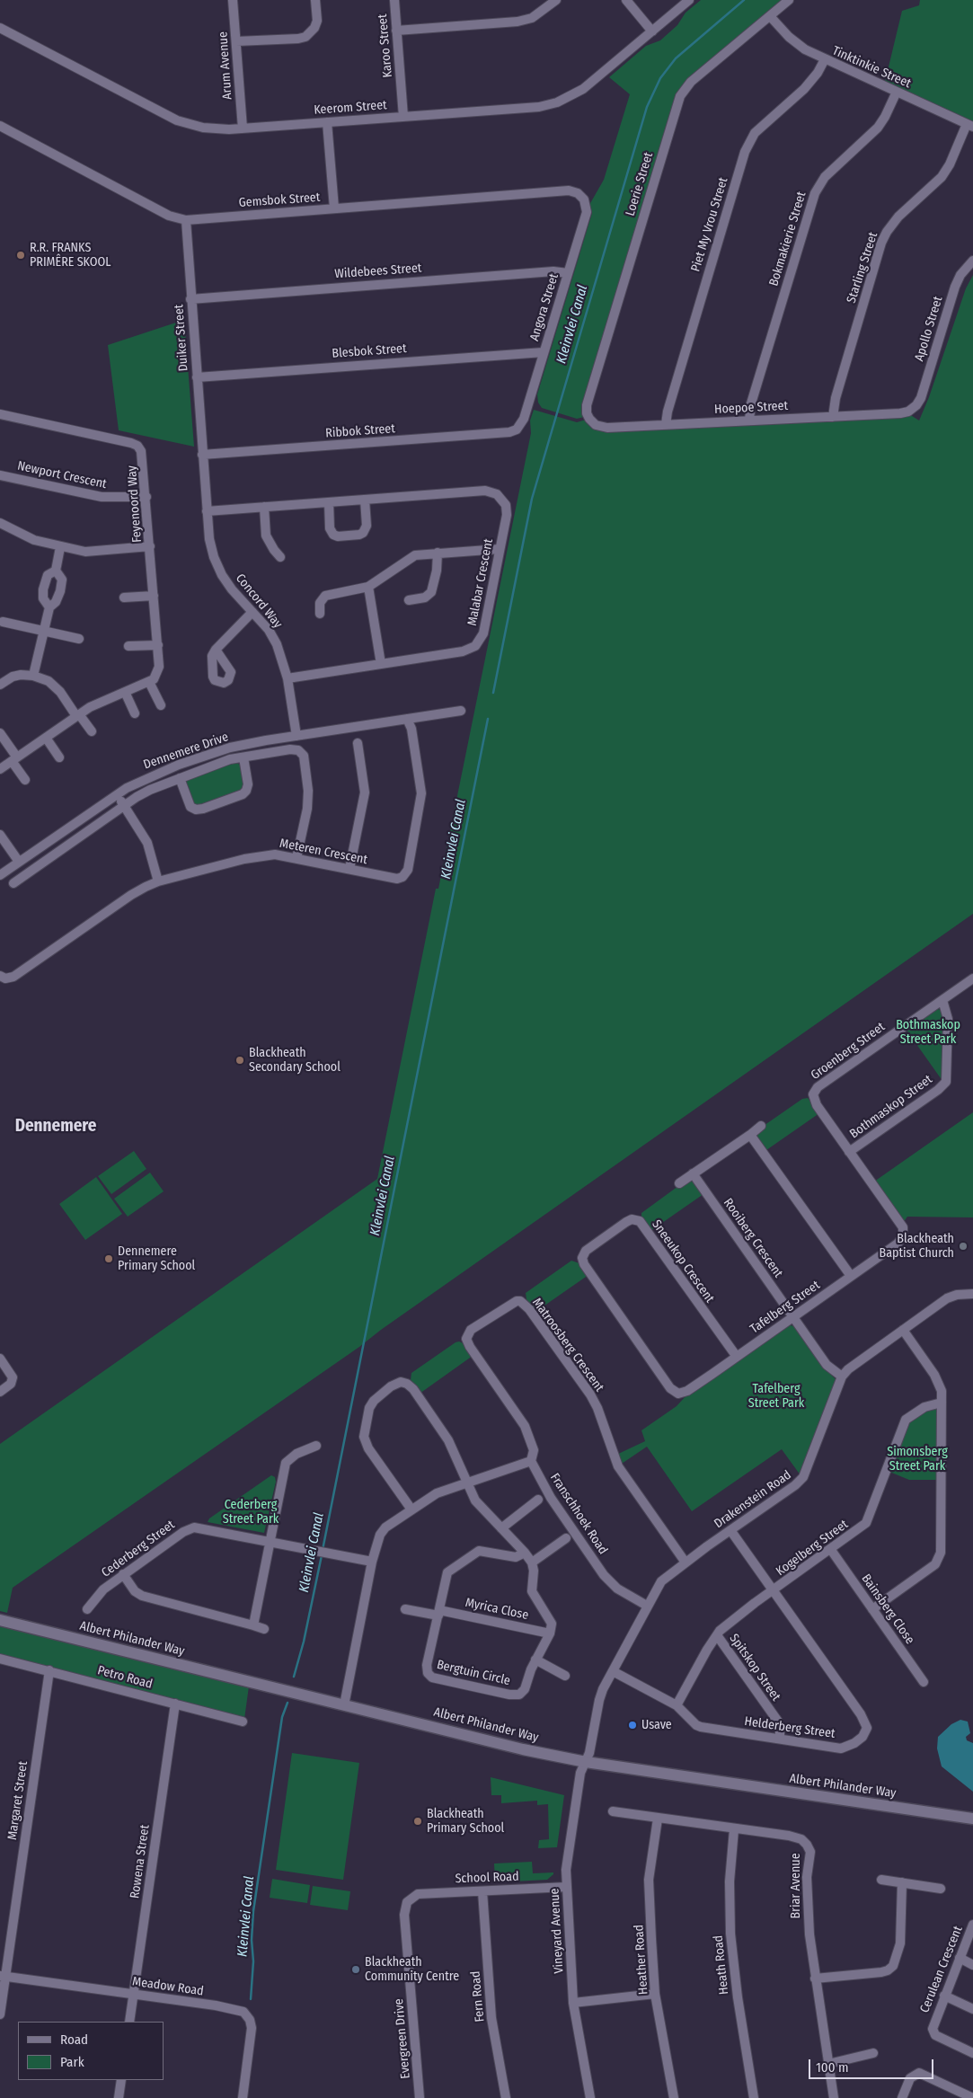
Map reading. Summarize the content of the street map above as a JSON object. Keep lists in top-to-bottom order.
{
  "streets": {
    "street": [
      "Karoo Street",
      "Arum Avenue",
      "Tinktinkie Street",
      "Keerom Street",
      "Loerie Street",
      "Gemsbok Street",
      "Piet My Vrou Street",
      "Bokmakierie Street",
      "Starling Street",
      "Wildebees Street",
      "Angora Street",
      "Apollo Street",
      "Duiker Street",
      "Blesbok Street",
      "Hoepoe Street",
      "Ribbok Street",
      "Newport Crescent",
      "Feyenoord Way",
      "Malabar Crescent",
      "Concord Way",
      "Dennemere Drive",
      "Meteren Crescent",
      "Groenberg Street",
      "Bothmaskop Street",
      "Rooiberg Crescent",
      "Sneeukop Crescent",
      "Tafelberg Street",
      "Matroosberg Crescent",
      "Drakenstein Road",
      "Franschhoek Road",
      "Kogelberg Street",
      "Cederberg Street",
      "Myrica Close",
      "Bainsberg Close",
      "Albert Philander Way",
      "Spitskop Street",
      "Bergtuin Circle",
      "Petro Road",
      "Helderberg Street",
      "Margaret Street",
      "Rowena Street",
      "School Road",
      "Briar Avenue",
      "Vineyard Avenue",
      "Heather Road",
      "Heath Road",
      "Cerulean Crescent",
      "Meadow Road",
      "Fern Road",
      "Evergreen Drive"
    ]
  },
  "crossings": [
    ["Karoo Street", "Keerom Street"],
    ["Arum Avenue", "Keerom Street"],
    ["Tinktinkie Street", "Loerie Street"],
    ["Tinktinkie Street", "Piet My Vrou Street"],
    ["Tinktinkie Street", "Bokmakierie Street"],
    ["Tinktinkie Street", "Starling Street"],
    ["Loerie Street", "Hoepoe Street"],
    ["Gemsbok Street", "Angora Street"],
    ["Gemsbok Street", "Duiker Street"],
    ["Piet My Vrou Street", "Hoepoe Street"],
    ["Bokmakierie Street", "Hoepoe Street"],
    ["Starling Street", "Hoepoe Street"],
    ["Wildebees Street", "Angora Street"],
    ["Wildebees Street", "Duiker Street"],
    ["Angora Street", "Blesbok Street"],
    ["Angora Street", "Ribbok Street"],
    ["Apollo Street", "Hoepoe Street"],
    ["Duiker Street", "Blesbok Street"],
    ["Duiker Street", "Ribbok Street"],
    ["Duiker Street", "Concord Way"],
    ["Ribbok Street", "Concord Way"],
    ["Newport Crescent", "Feyenoord Way"],
    ["Malabar Crescent", "Concord Way"],
    ["Concord Way", "Dennemere Drive"],
    ["Dennemere Drive", "Meteren Crescent"],
    ["Groenberg Street", "Bothmaskop Street"],
    ["Groenberg Street", "Tafelberg Street"],
    ["Rooiberg Crescent", "Tafelberg Street"],
    ["Rooiberg Crescent", "Drakenstein Road"],
    ["Sneeukop Crescent", "Tafelberg Street"],
    ["Matroosberg Crescent", "Drakenstein Road"],
    ["Matroosberg Crescent", "Franschhoek Road"],
    ["Drakenstein Road", "Franschhoek Road"],
    ["Drakenstein Road", "Albert Philander Way"],
    ["Drakenstein Road", "Helderberg Street"],
    ["Drakenstein Road", "Vineyard Avenue"],
    ["Kogelberg Street", "Bainsberg Close"],
    ["Kogelberg Street", "Spitskop Street"],
    ["Kogelberg Street", "Helderberg Street"],
    ["Myrica Close", "Bergtuin Circle"],
    ["Albert Philander Way", "Vineyard Avenue"],
    ["Spitskop Street", "Helderberg Street"],
    ["Petro Road", "Margaret Street"],
    ["Petro Road", "Rowena Street"],
    ["Margaret Street", "Meadow Road"],
    ["Rowena Street", "Meadow Road"],
    ["School Road", "Vineyard Avenue"],
    ["School Road", "Fern Road"],
    ["School Road", "Evergreen Drive"],
    ["Briar Avenue", "Heather Road"],
    ["Briar Avenue", "Heath Road"]
  ],
  "districts": ["Dennemere"],
  "water": ["Kleinvlei Canal"],
  "parks": [
    "Bothmaskop Street Park",
    "Tafelberg Street Park",
    "Simonsberg Street Park",
    "Cederberg Street Park"
  ],
  "places": [
    "R.R. FRANKS PRIMÊRE SKOOL",
    "Blackheath Secondary School",
    "Blackheath Baptist Church",
    "Dennemere Primary School",
    "Usave",
    "Blackheath Primary School",
    "Blackheath Community Centre"
  ],
  "legend": ["Road", "Park"],
  "scale_bar": "100 m"
}
